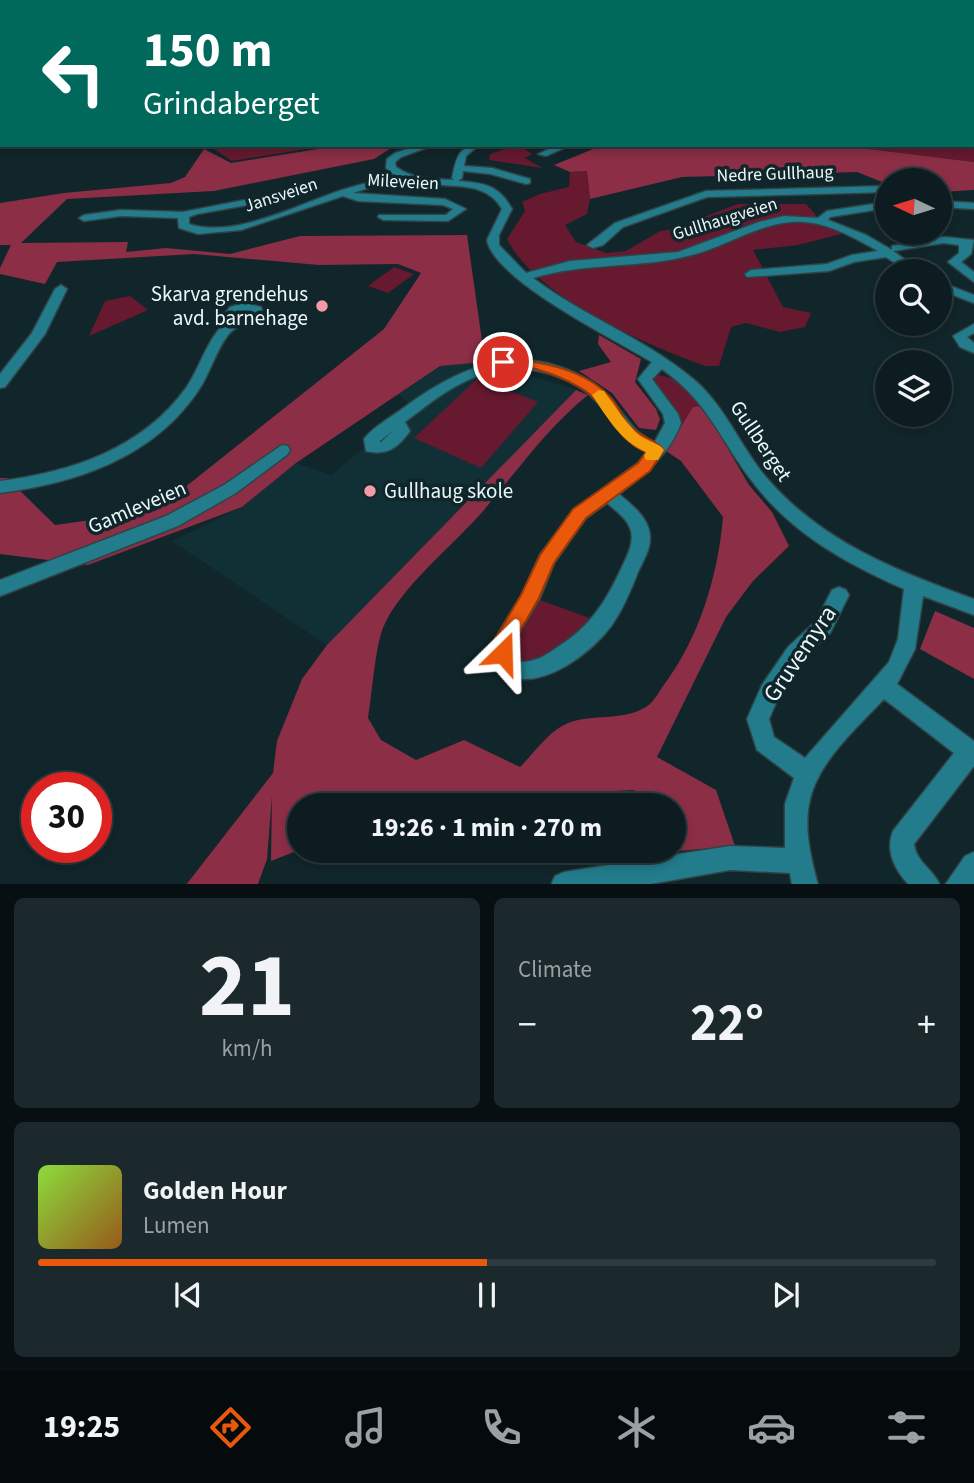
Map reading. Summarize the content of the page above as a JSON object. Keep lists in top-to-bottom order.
{
  "streets": {
    "street": [
      "Nedre Gullhaug",
      "Mileveien",
      "Jansveien",
      "Gullhaugveien",
      "Gullberget",
      "Gamleveien",
      "Gruvemyra"
    ]
  },
  "crossings": [
    ["Mileveien", "Jansveien"],
    ["Gullhaugveien", "Gullberget"]
  ],
  "places": ["Skarva grendehus avd. barnehage", "Gullhaug skole"],
  "north": "left",
  "page": {
    "turn": ["150 m", "Grindaberget"],
    "limit": "30",
    "trip": "19:26 · 1 min · 270 m",
    "tile": [
      ["21", "km/h"],
      "Climate"
    ],
    "heat": ["−", "22°", "+"],
    "song": ["Golden Hour", "Lumen"],
    "tabs": "19:25"
  }
}
